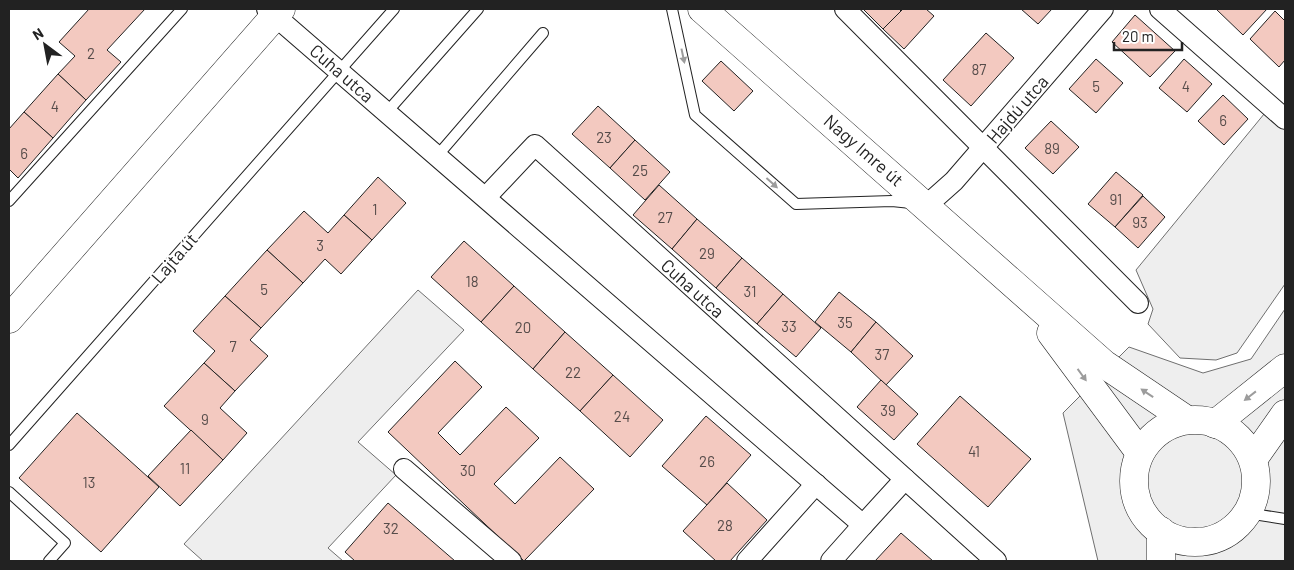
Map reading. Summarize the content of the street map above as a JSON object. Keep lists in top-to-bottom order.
{
  "streets": {
    "main road": ["Nagy Imre út"],
    "street": ["Cuha utca", "Hajdú utca"],
    "lane": ["Lajta út"]
  },
  "crossings": [
    ["Cuha utca", "Lajta út"],
    ["Hajdú utca", "Nagy Imre út"]
  ],
  "house_numbers": [
    "2",
    "87",
    "5",
    "4",
    "4",
    "6",
    "23",
    "89",
    "6",
    "25",
    "91",
    "1",
    "27",
    "93",
    "3",
    "29",
    "18",
    "5",
    "31",
    "35",
    "33",
    "20",
    "7",
    "37",
    "22",
    "39",
    "24",
    "9",
    "41",
    "26",
    "11",
    "30",
    "13",
    "28",
    "32"
  ],
  "scale_bar": "20 m",
  "north": "top left"
}
